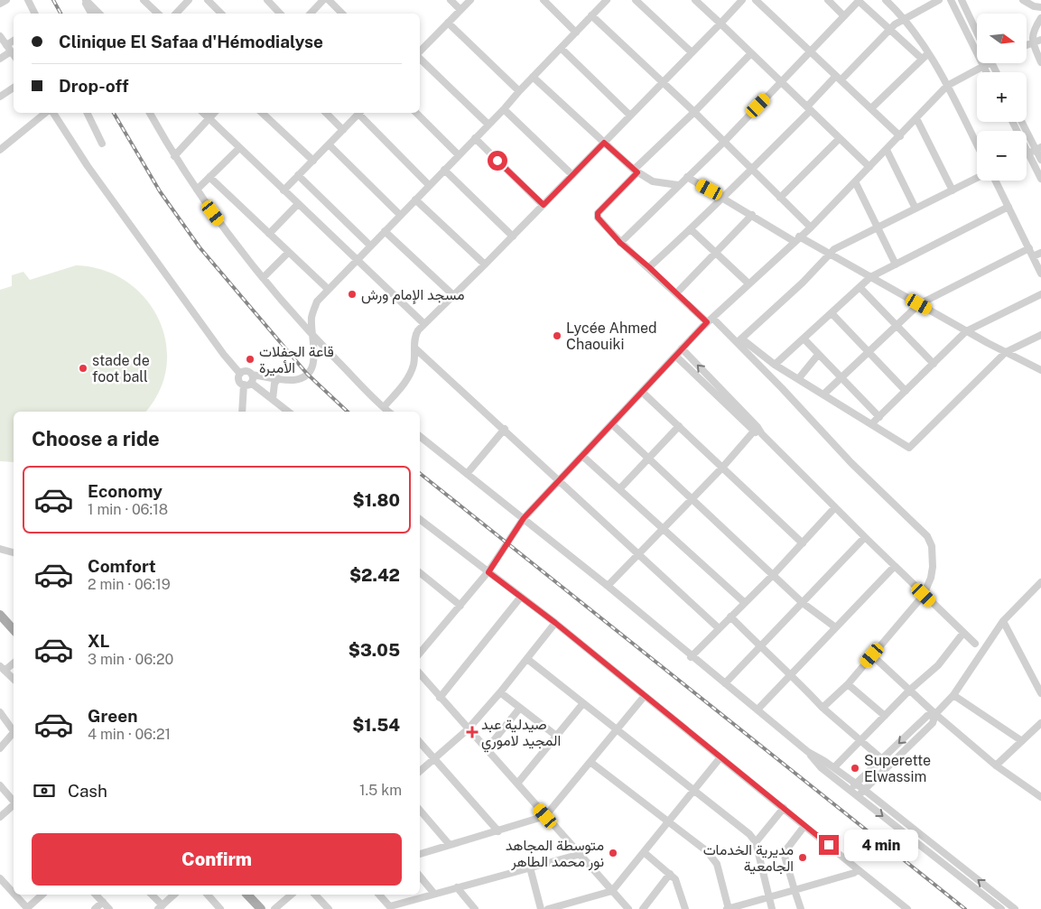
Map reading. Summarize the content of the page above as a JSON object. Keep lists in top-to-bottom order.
{
  "places": {
    "other": [
      "مسجد الإمام ورش",
      "Lycée Ahmed Chaouiki",
      "قاعة الحفلات الأميرة",
      "stade de foot ball",
      "Superette Elwassim",
      "متوسطة المجاهد نور محمد الطاهر",
      "مديرية الخدمات الجامعية"
    ],
    "health": ["صيدلية عبد المجيد لاموري"]
  },
  "north": "right",
  "page": {
    "map_buttons": ["+", "−"],
    "banner": ["Clinique El Safaa d'Hémodialyse", "Drop-off"],
    "heading": "Choose a ride",
    "list": [
      {
        "name": "Economy",
        "note": "1 min · 06:18",
        "value": "$1.80"
      },
      {
        "name": "Comfort",
        "note": "2 min · 06:19",
        "value": "$2.42"
      },
      {
        "name": "XL",
        "note": "3 min · 06:20",
        "value": "$3.05"
      },
      {
        "name": "Green",
        "note": "4 min · 06:21",
        "value": "$1.54"
      }
    ],
    "pay": ["Cash", "1.5 km"],
    "buttons": "Confirm",
    "bubble": "4 min"
  }
}
